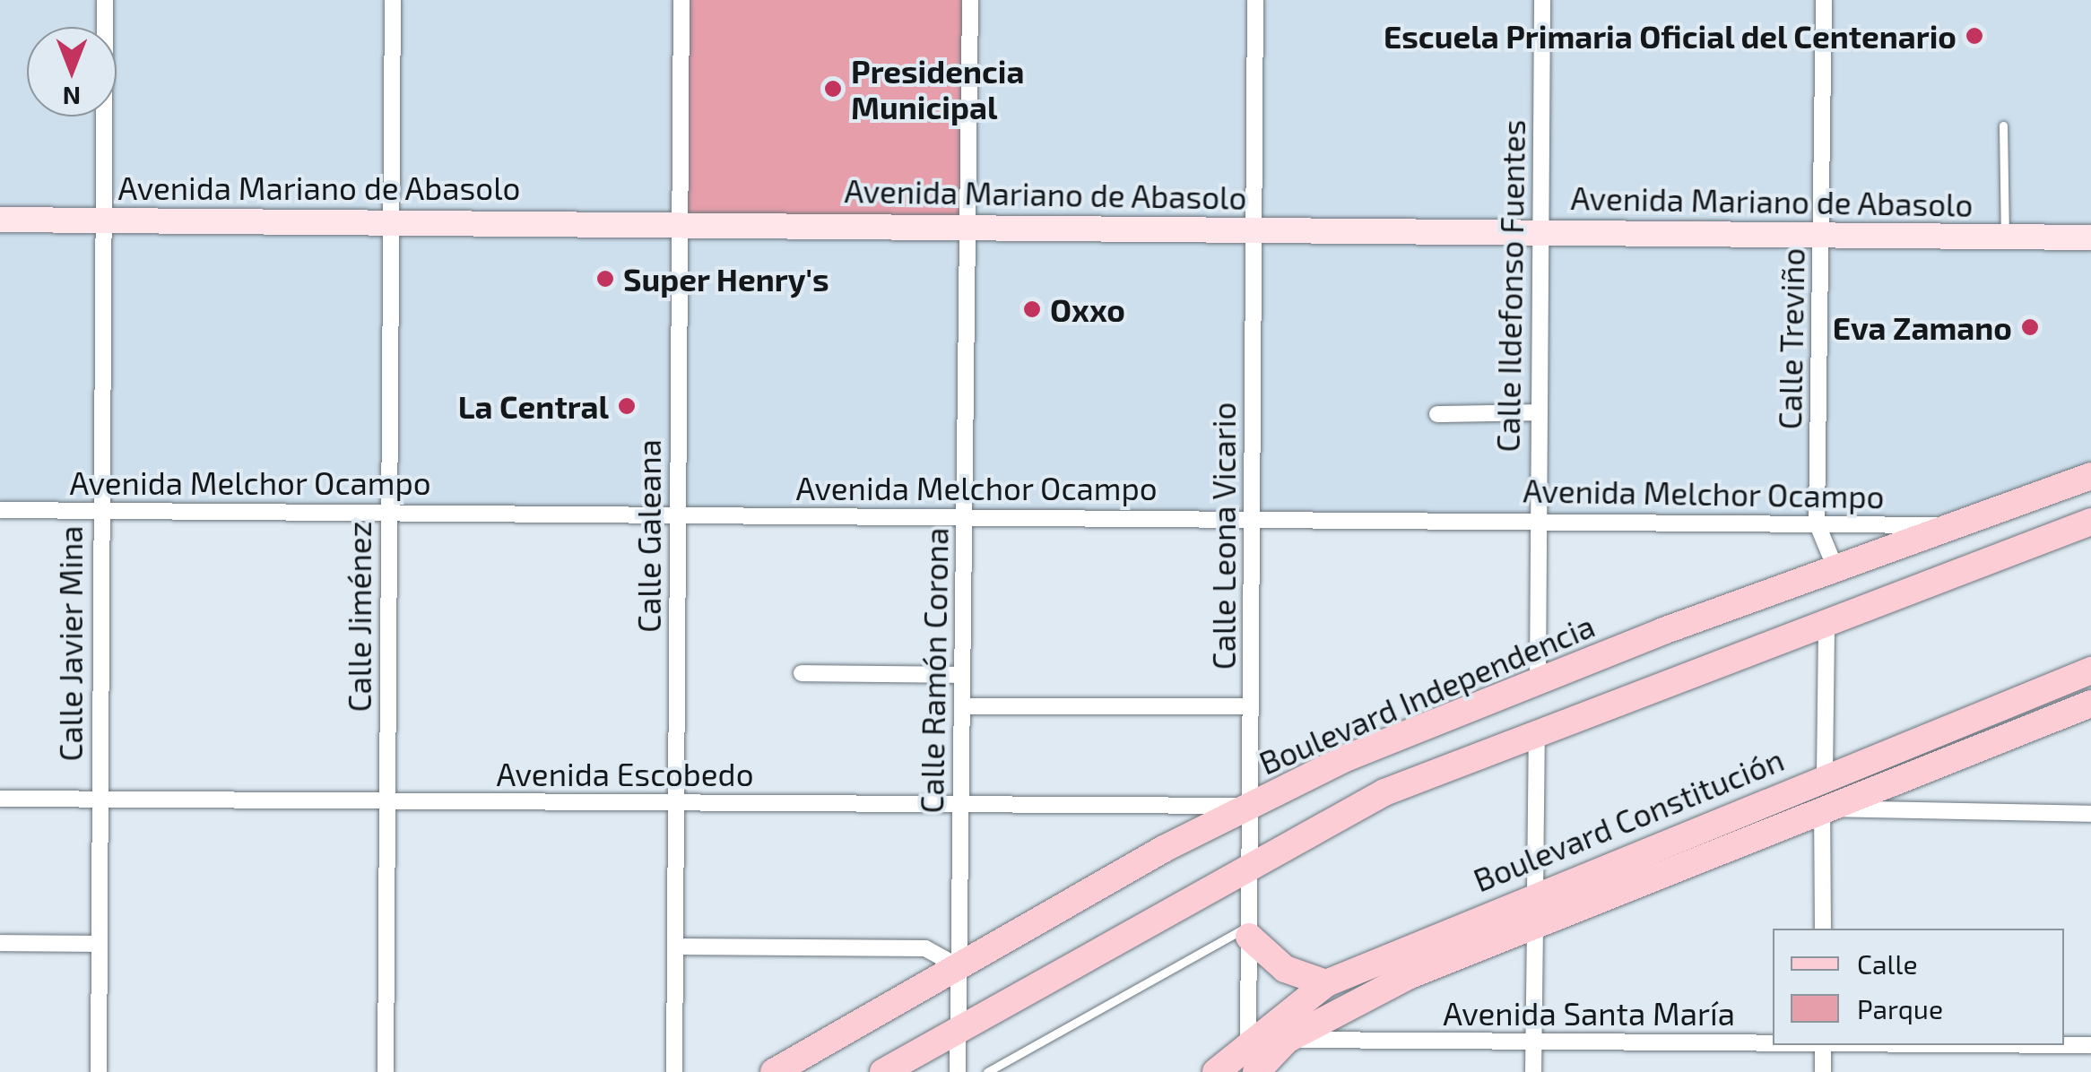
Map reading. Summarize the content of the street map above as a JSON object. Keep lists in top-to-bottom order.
{
  "streets": {
    "main road": ["Boulevard Independencia", "Boulevard Constitución"],
    "street": [
      "Avenida Mariano de Abasolo",
      "Calle Ildefonso Fuentes",
      "Calle Treviño",
      "Avenida Melchor Ocampo",
      "Calle Galeana",
      "Calle Leona Vicario",
      "Calle Jiménez",
      "Calle Javier Mina",
      "Calle Ramón Corona",
      "Avenida Escobedo",
      "Avenida Santa María"
    ]
  },
  "crossings": [
    ["Avenida Mariano de Abasolo", "Calle Ildefonso Fuentes"],
    ["Avenida Mariano de Abasolo", "Calle Treviño"],
    ["Avenida Mariano de Abasolo", "Calle Galeana"],
    ["Avenida Mariano de Abasolo", "Calle Leona Vicario"],
    ["Avenida Mariano de Abasolo", "Calle Jiménez"],
    ["Avenida Mariano de Abasolo", "Calle Javier Mina"],
    ["Avenida Mariano de Abasolo", "Calle Ramón Corona"],
    ["Calle Ildefonso Fuentes", "Avenida Melchor Ocampo"],
    ["Calle Ildefonso Fuentes", "Boulevard Independencia"],
    ["Calle Treviño", "Avenida Melchor Ocampo"],
    ["Calle Treviño", "Boulevard Independencia"],
    ["Avenida Melchor Ocampo", "Calle Galeana"],
    ["Avenida Melchor Ocampo", "Calle Leona Vicario"],
    ["Avenida Melchor Ocampo", "Calle Jiménez"],
    ["Avenida Melchor Ocampo", "Calle Javier Mina"],
    ["Avenida Melchor Ocampo", "Calle Ramón Corona"],
    ["Avenida Melchor Ocampo", "Boulevard Independencia"],
    ["Calle Galeana", "Avenida Escobedo"],
    ["Calle Leona Vicario", "Boulevard Independencia"],
    ["Calle Leona Vicario", "Avenida Escobedo"],
    ["Calle Leona Vicario", "Boulevard Constitución"],
    ["Calle Leona Vicario", "Avenida Santa María"],
    ["Calle Jiménez", "Avenida Escobedo"],
    ["Calle Javier Mina", "Avenida Escobedo"],
    ["Calle Ramón Corona", "Boulevard Independencia"],
    ["Calle Ramón Corona", "Avenida Escobedo"],
    ["Boulevard Independencia", "Avenida Escobedo"],
    ["Boulevard Constitución", "Avenida Santa María"]
  ],
  "places": [
    "Escuela Primaria Oficial del Centenario",
    "Presidencia Municipal",
    "Super Henry's",
    "Oxxo",
    "Eva Zamano",
    "La Central"
  ],
  "legend": ["Calle", "Parque"],
  "north": "bottom"
}
